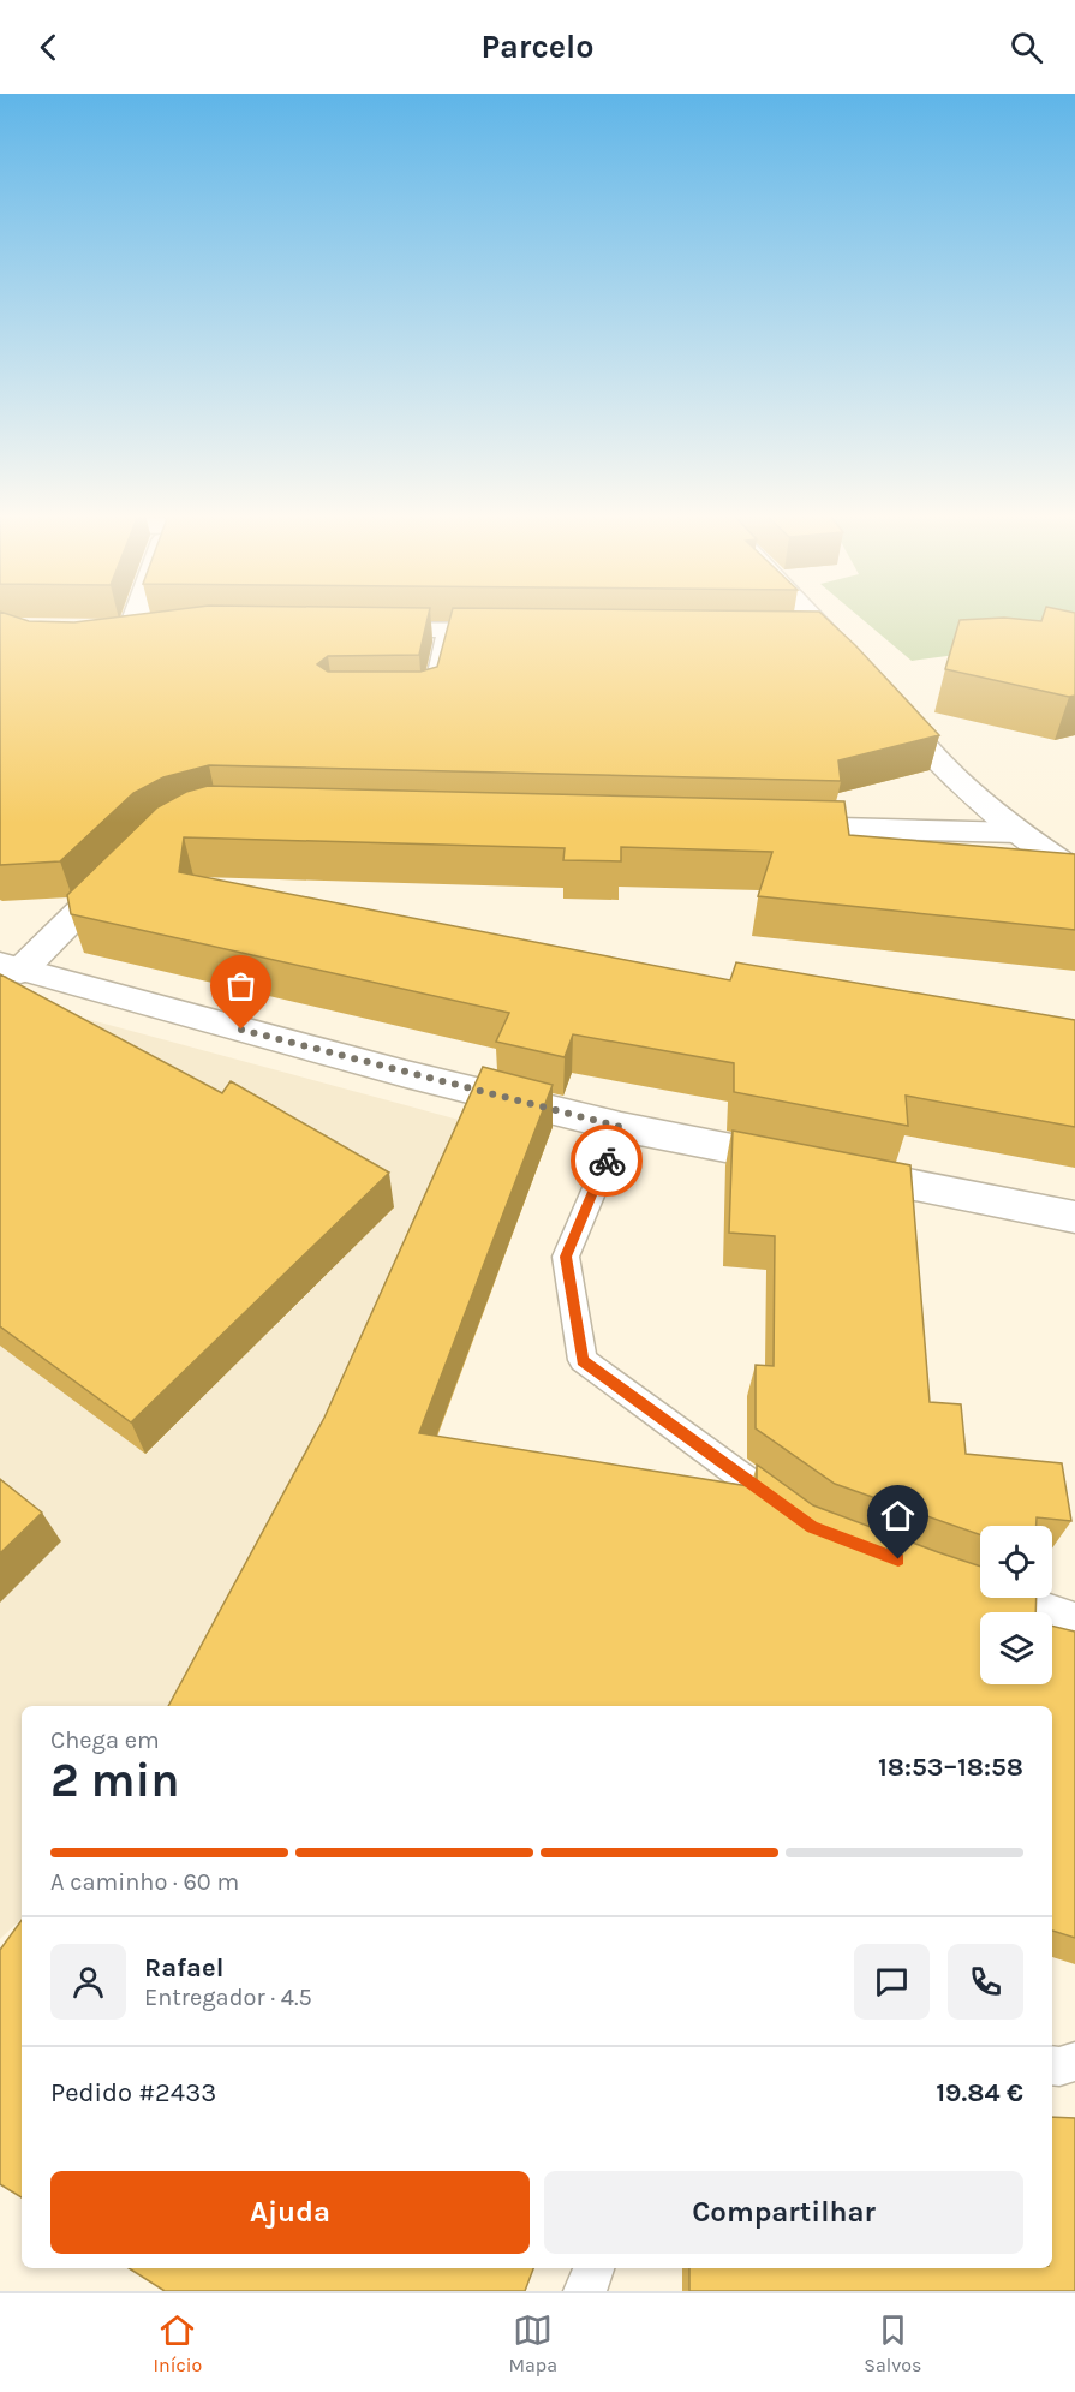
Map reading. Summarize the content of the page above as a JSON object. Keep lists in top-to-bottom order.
{
  "page": {
    "header": "Parcelo",
    "heading": ["2 min", "Chega em", "18:53–18:58"],
    "panel": [
      "Rafael",
      "Entregador · 4.5",
      "Pedido #2433",
      "19.84 €"
    ],
    "bar": "A caminho · 60 m",
    "buttons": ["Ajuda", "Compartilhar"],
    "tabs": ["Início", "Mapa", "Salvos"]
  }
}
